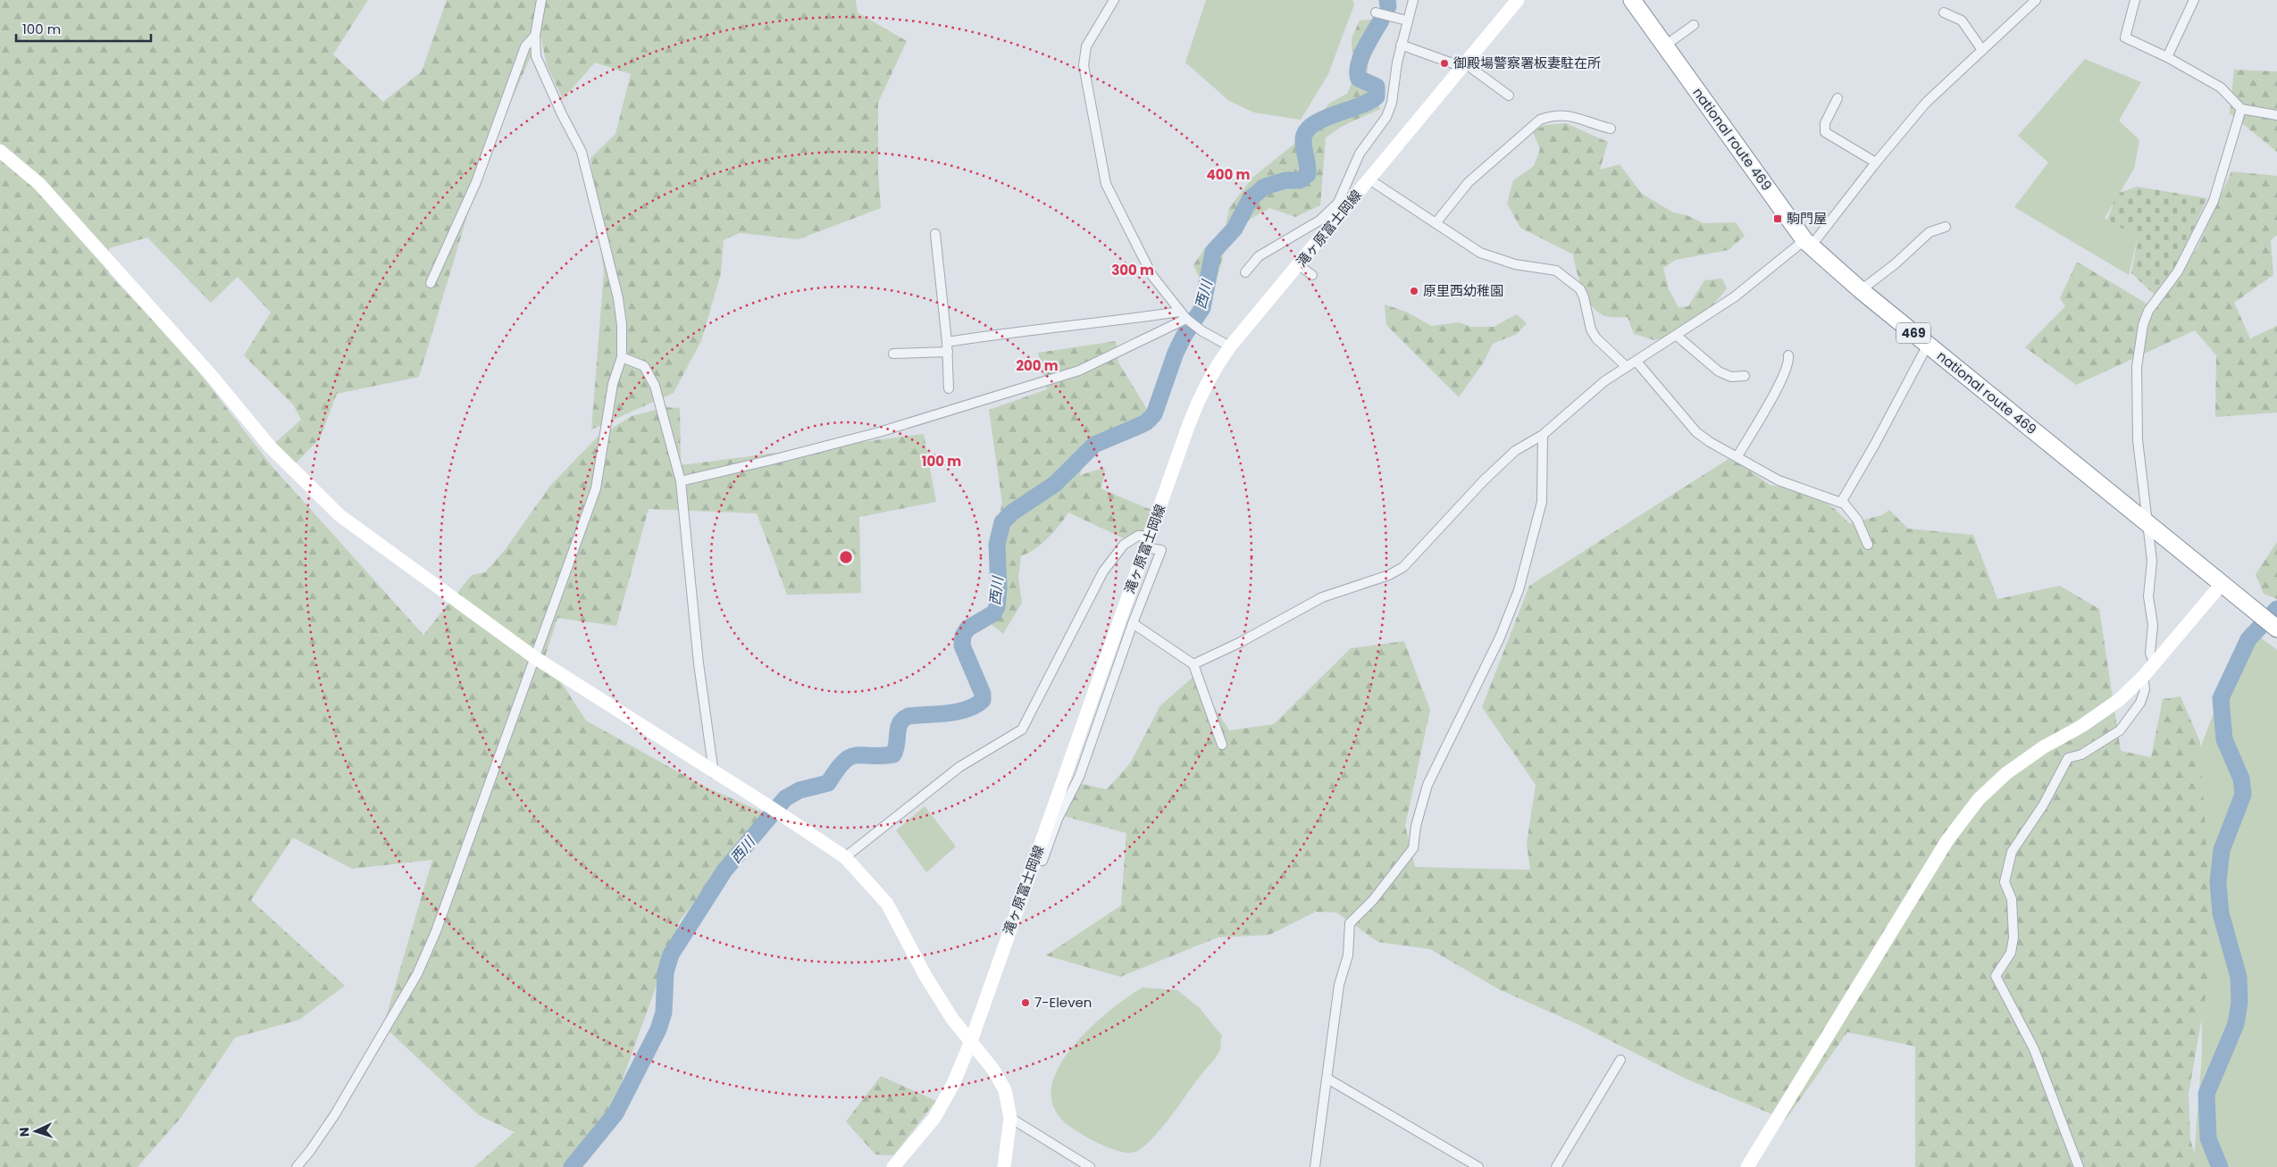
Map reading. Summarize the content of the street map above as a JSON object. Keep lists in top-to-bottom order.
{
  "streets": {
    "highway": ["national route 469", "469"],
    "street": ["滝ヶ原富士岡線"]
  },
  "water": ["西川"],
  "places": {
    "other": ["御殿場警察署板妻駐在所", "原里西幼稚園", "7-Eleven"],
    "transit": ["駒門屋"]
  },
  "scale_bar": "100 m",
  "north": "left",
  "rings": [
    "400 m",
    "300 m",
    "200 m",
    "100 m"
  ]
}
